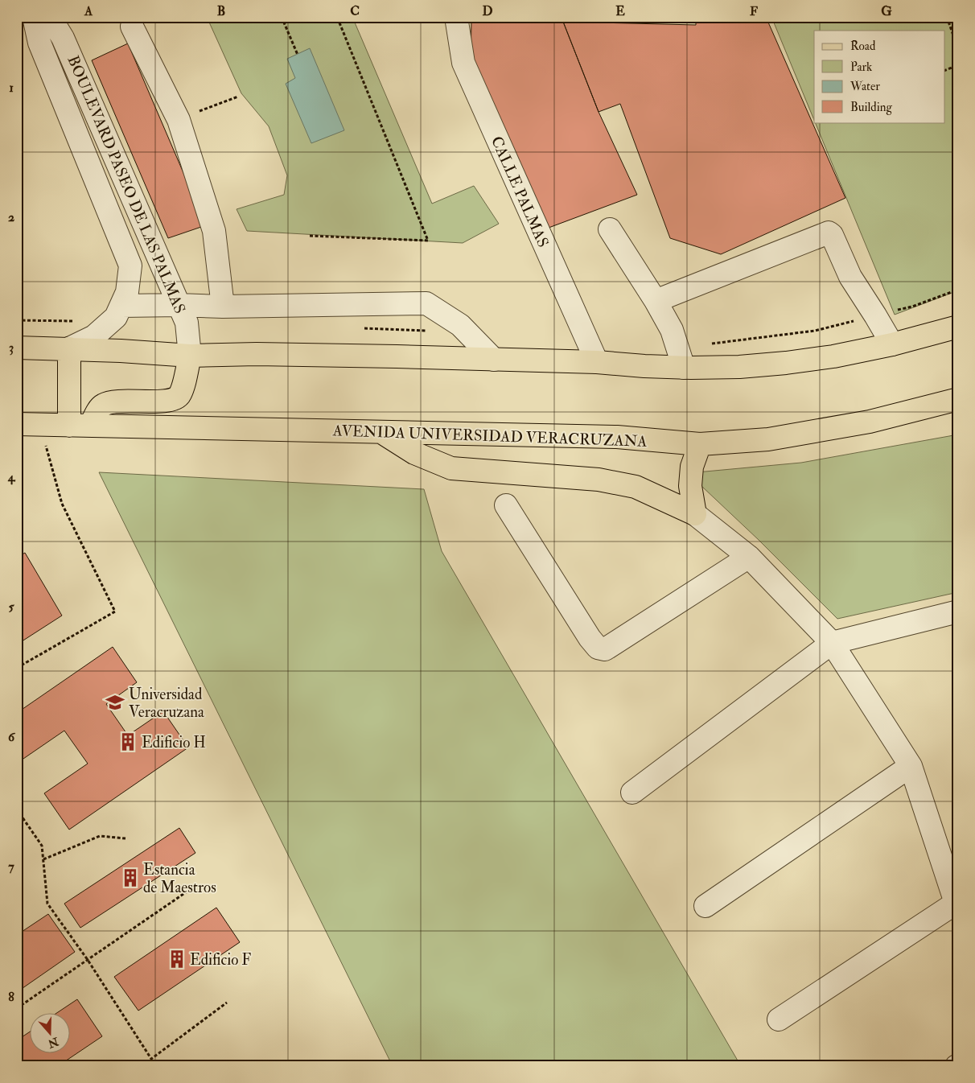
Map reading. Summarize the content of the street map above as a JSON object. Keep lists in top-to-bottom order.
{
  "streets": {
    "main road": ["AVENIDA UNIVERSIDAD VERACRUZANA"],
    "street": ["BOULEVARD PASEO DE LAS PALMAS", "CALLE PALMAS"]
  },
  "places": {
    "school or university": ["Universidad Veracruzana"],
    "building": ["Edificio H", "Estancia de Maestros", "Edificio F"]
  },
  "legend": [
    "Road",
    "Park",
    "Water",
    "Building"
  ],
  "north": "bottom",
  "grid": {
    "columns": [
      "A",
      "B",
      "C",
      "D",
      "E",
      "F",
      "G"
    ],
    "rows": [
      "1",
      "2",
      "3",
      "4",
      "5",
      "6",
      "7",
      "8"
    ]
  }
}
